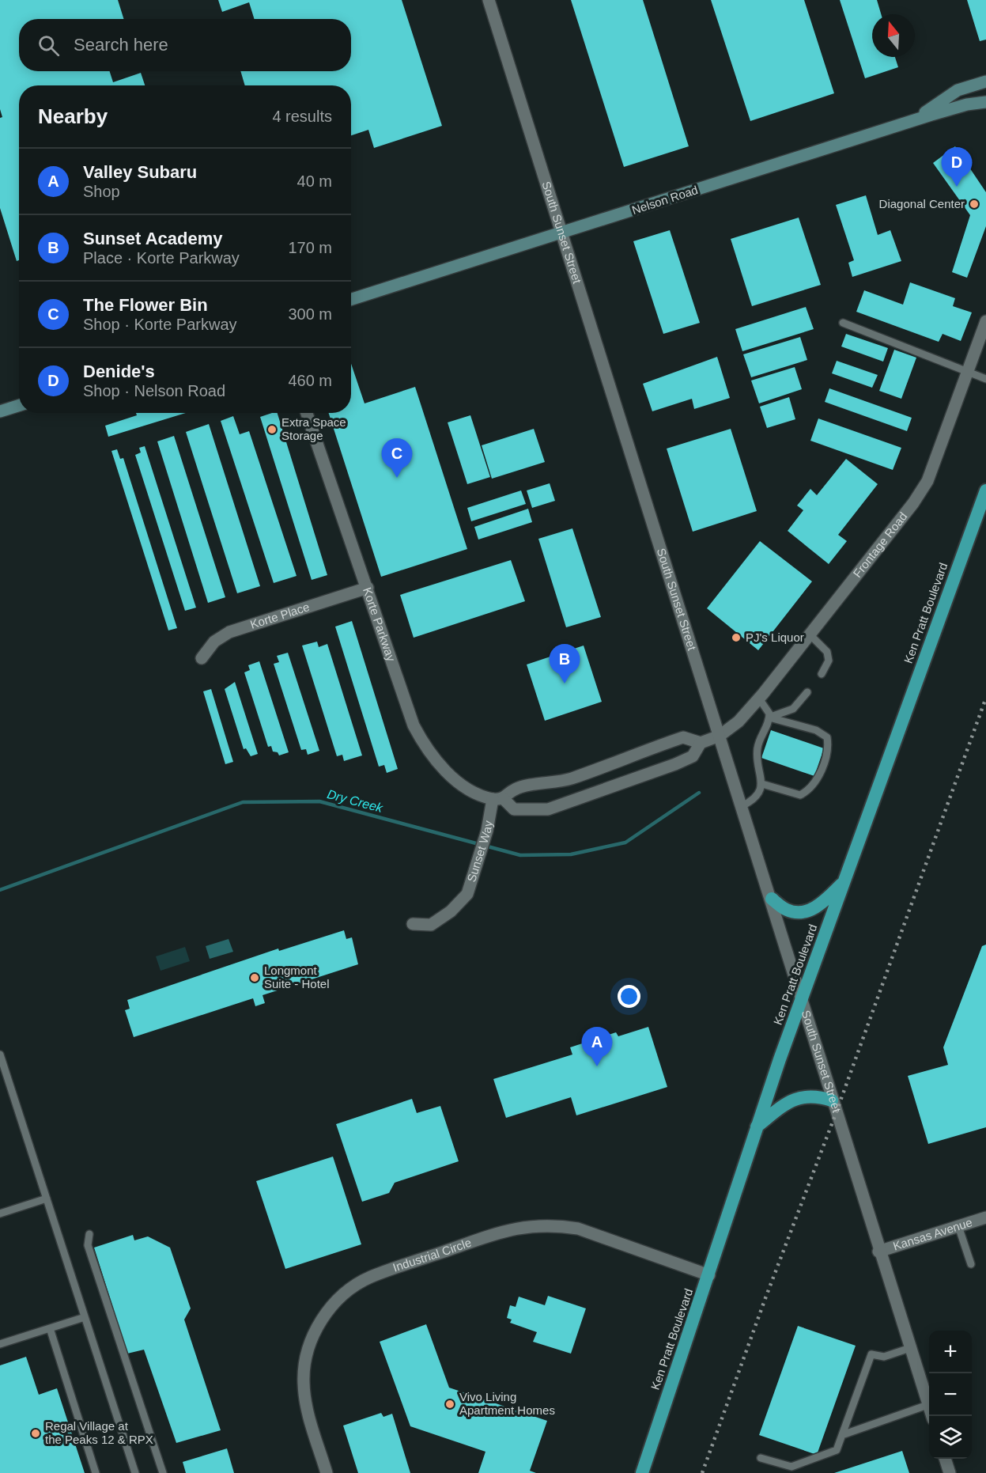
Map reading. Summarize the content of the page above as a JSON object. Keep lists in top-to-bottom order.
{
  "streets": {
    "highway": ["Ken Pratt Boulevard"],
    "main road": ["Nelson Road"],
    "street": [
      "South Sunset Street",
      "Frontage Road",
      "Korte Place",
      "Korte Parkway",
      "Sunset Way",
      "Kansas Avenue",
      "Industrial Circle"
    ]
  },
  "crossings": [
    ["Nelson Road", "South Sunset Street"],
    ["South Sunset Street", "Frontage Road"],
    ["South Sunset Street", "Ken Pratt Boulevard"],
    ["South Sunset Street", "Korte Parkway"],
    ["South Sunset Street", "Kansas Avenue"],
    ["Frontage Road", "Korte Parkway"],
    ["Ken Pratt Boulevard", "Industrial Circle"],
    ["Korte Place", "Korte Parkway"],
    ["Korte Parkway", "Sunset Way"]
  ],
  "water": ["Dry Creek"],
  "places": [
    "Diagonal Center",
    "Extra Space Storage",
    "PJ's Liquor",
    "Longmont Suite - Hotel",
    "Vivo Living Apartment Homes",
    "Regal Village at the Peaks 12 & RPX"
  ],
  "north": "top",
  "page": {
    "search": "Search here",
    "heading": ["Nearby", "4 results"],
    "pins": [
      "D",
      "C",
      "B",
      "A"
    ],
    "list": [
      {
        "mark": "A",
        "name": "Valley Subaru",
        "note": "Shop",
        "value": "40 m"
      },
      {
        "mark": "B",
        "name": "Sunset Academy",
        "note": "Place · Korte Parkway",
        "value": "170 m"
      },
      {
        "mark": "C",
        "name": "The Flower Bin",
        "note": "Shop · Korte Parkway",
        "value": "300 m"
      },
      {
        "mark": "D",
        "name": "Denide's",
        "note": "Shop · Nelson Road",
        "value": "460 m"
      }
    ],
    "map_buttons": ["+", "−"]
  }
}
